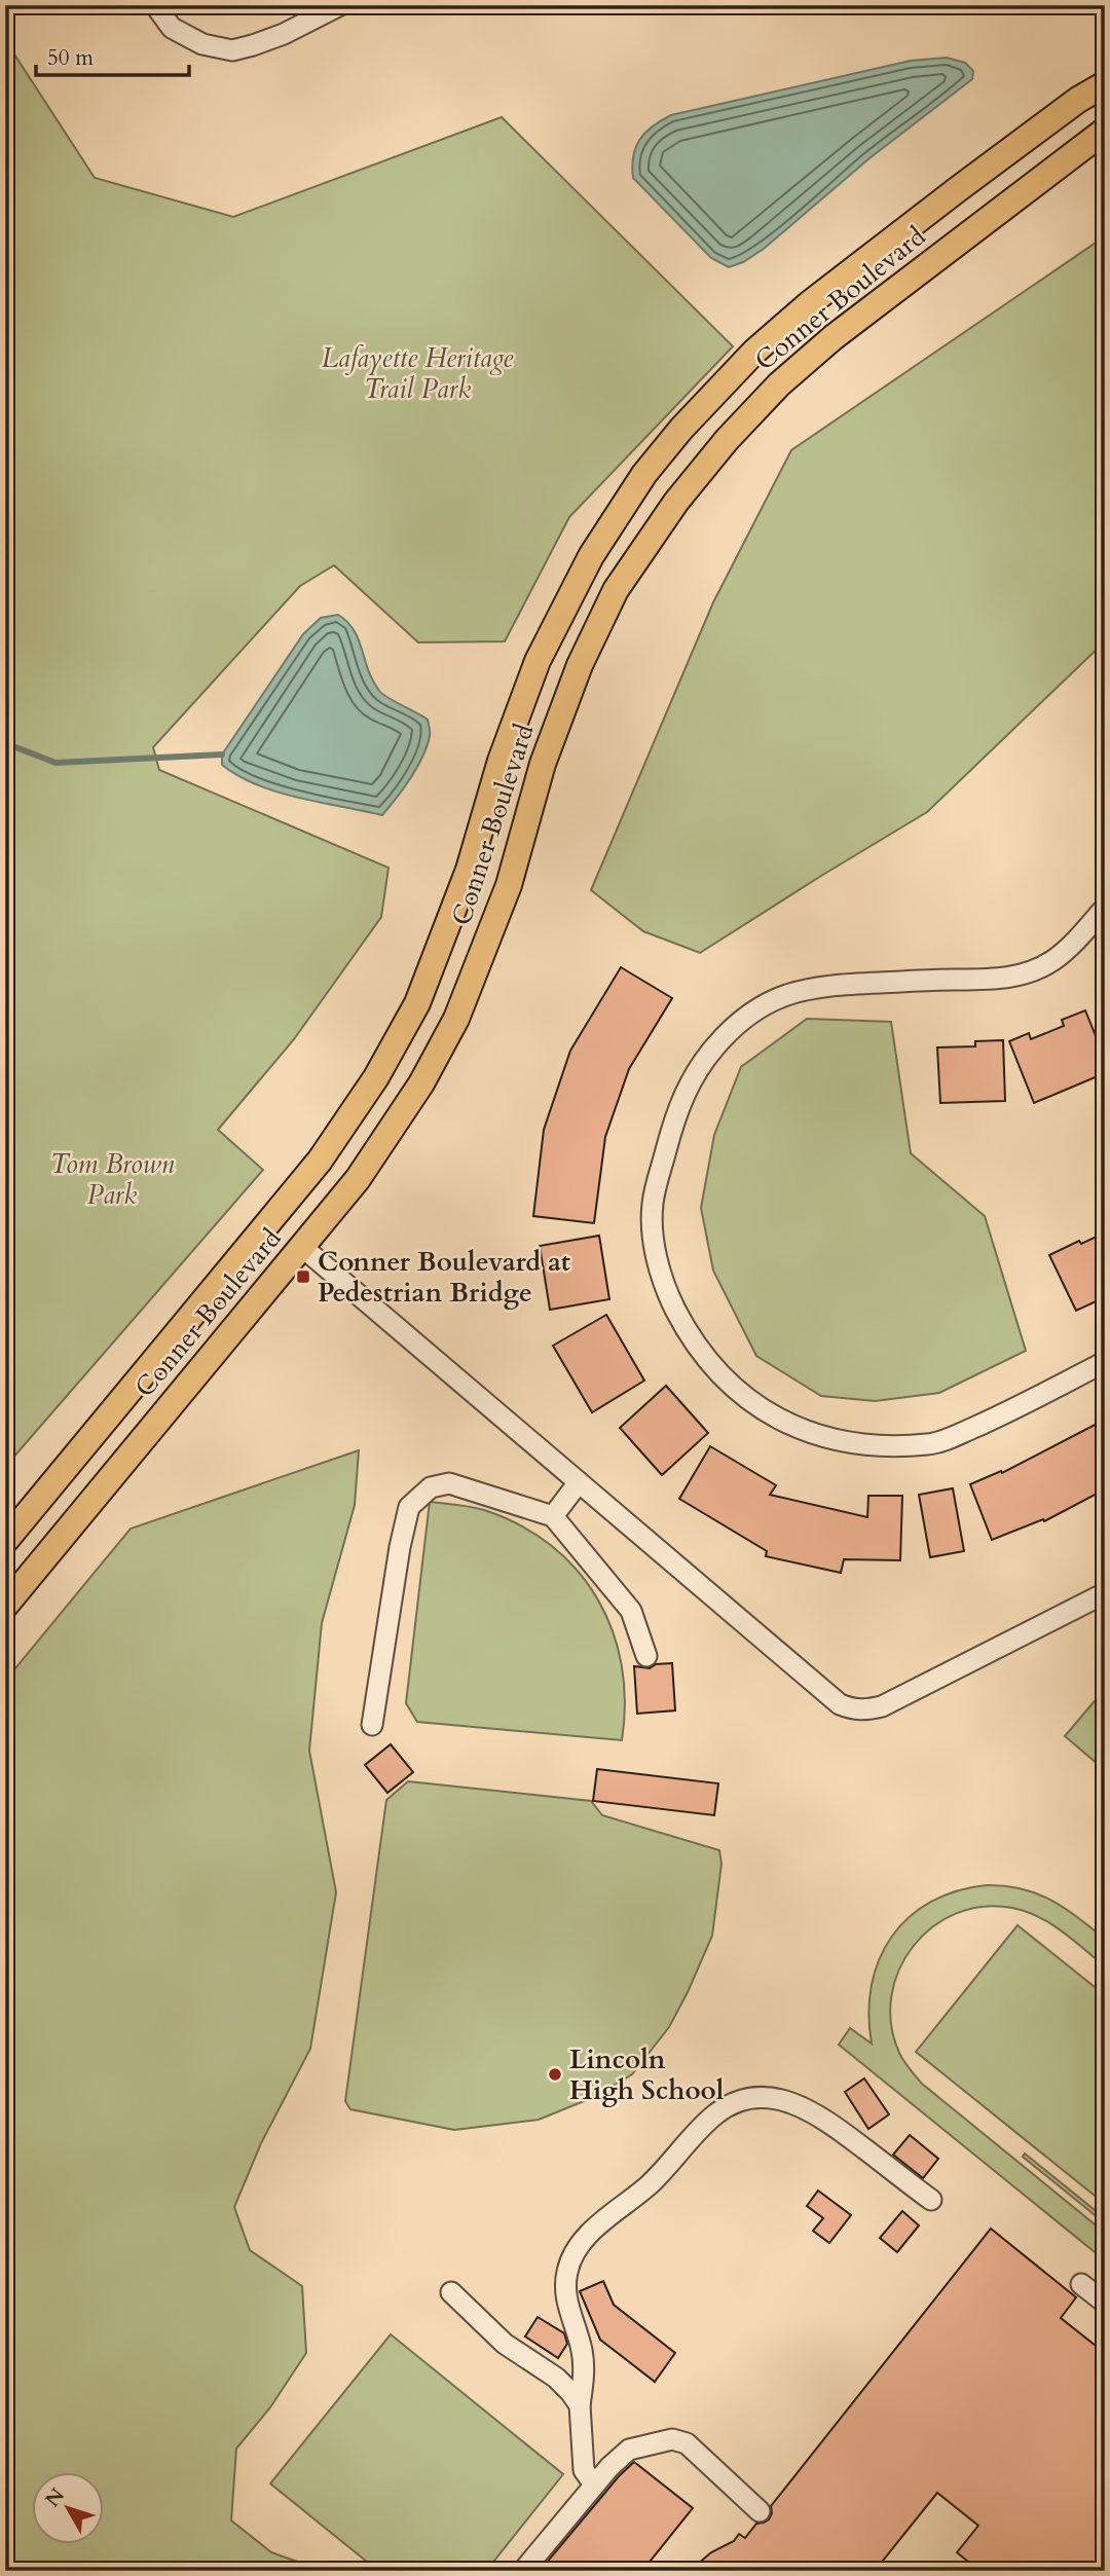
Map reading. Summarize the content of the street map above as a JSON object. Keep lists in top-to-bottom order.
{
  "streets": {
    "main road": ["Conner Boulevard"]
  },
  "parks": ["Lafayette Heritage Trail Park", "Tom Brown Park"],
  "places": {
    "transit": ["Conner Boulevard at Pedestrian Bridge"],
    "other": ["Lincoln High School"]
  },
  "scale_bar": "50 m",
  "north": "top left"
}
